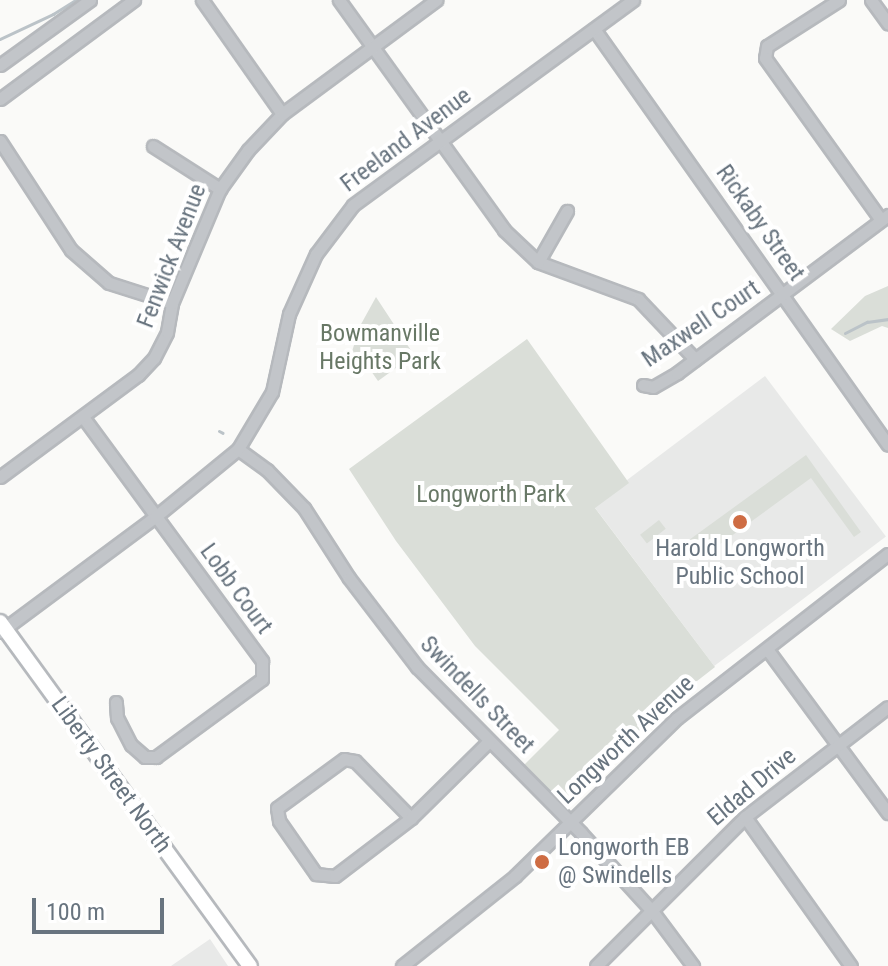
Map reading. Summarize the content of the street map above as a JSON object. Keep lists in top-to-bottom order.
{
  "streets": {
    "main road": ["Liberty Street North"],
    "street": [
      "Freeland Avenue",
      "Rickaby Street",
      "Fenwick Avenue",
      "Maxwell Court",
      "Lobb Court",
      "Swindells Street",
      "Longworth Avenue",
      "Eldad Drive"
    ]
  },
  "crossings": [
    ["Freeland Avenue", "Rickaby Street"],
    ["Freeland Avenue", "Lobb Court"],
    ["Freeland Avenue", "Swindells Street"],
    ["Freeland Avenue", "Liberty Street North"],
    ["Rickaby Street", "Maxwell Court"],
    ["Swindells Street", "Longworth Avenue"],
    ["Swindells Street", "Eldad Drive"]
  ],
  "parks": ["Bowmanville Heights Park", "Longworth Park"],
  "places": ["Harold Longworth Public School", "Longworth EB @ Swindells"],
  "scale_bar": "100 m"
}
